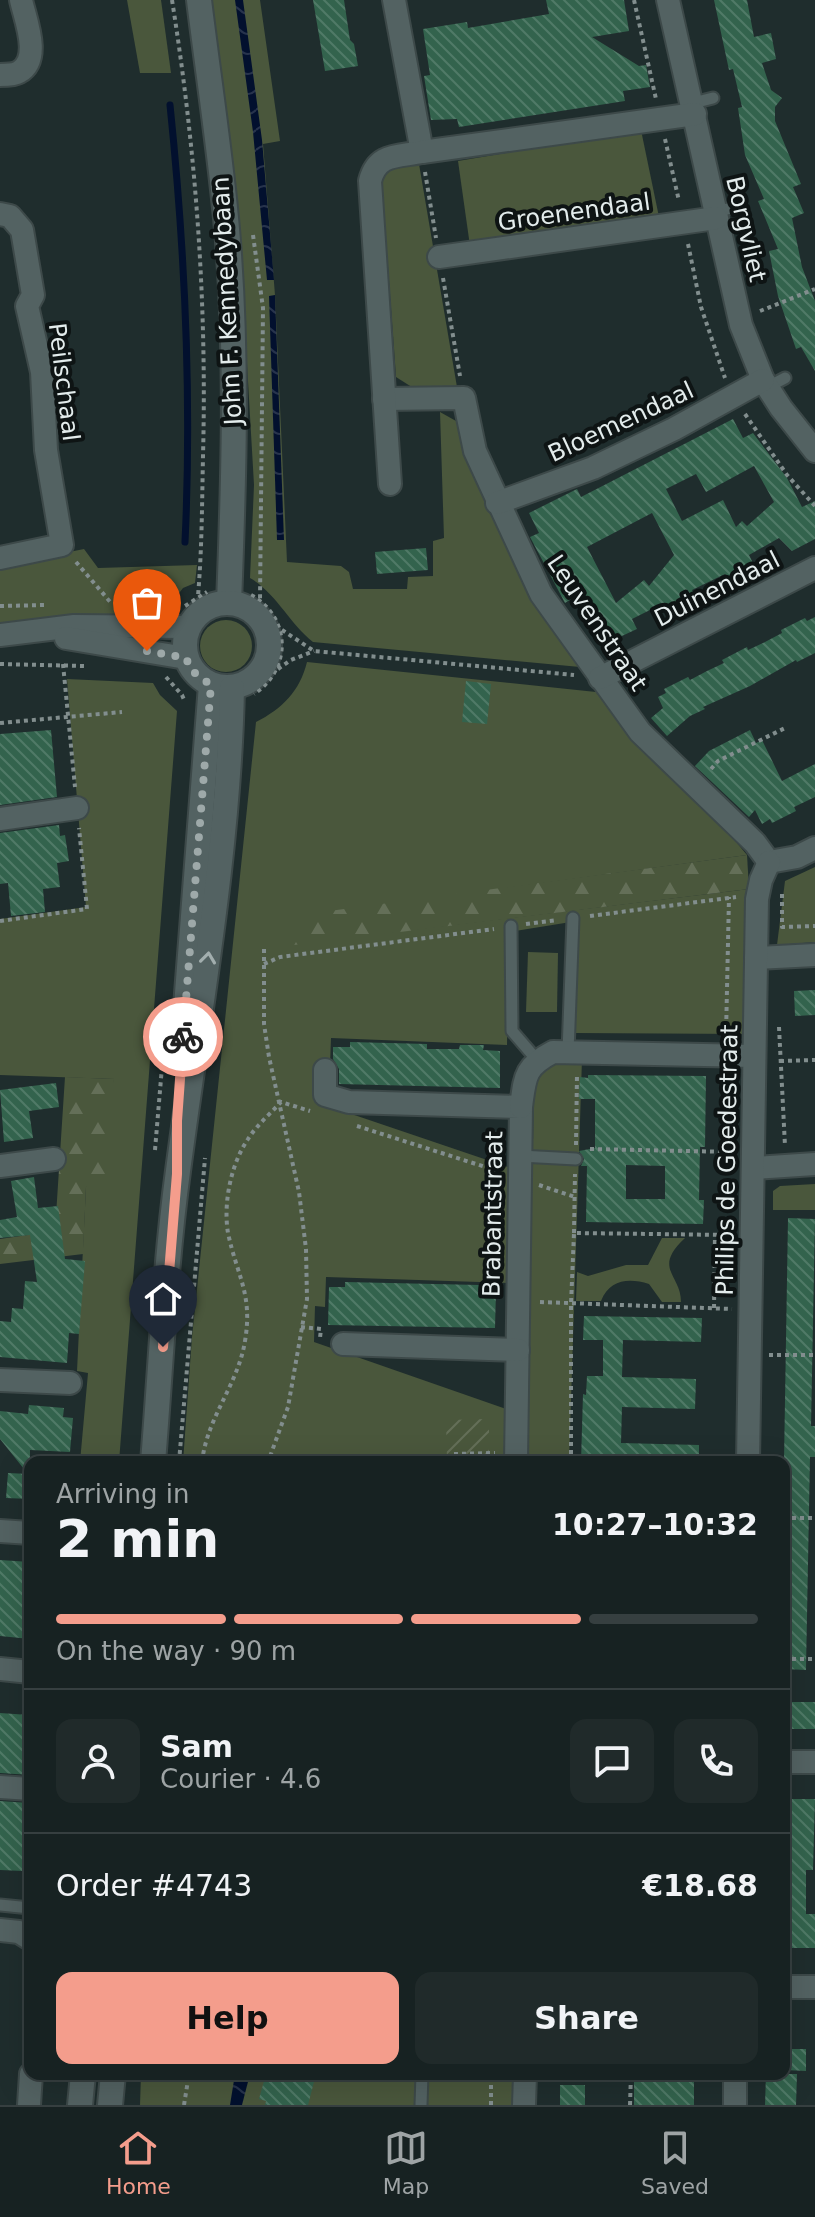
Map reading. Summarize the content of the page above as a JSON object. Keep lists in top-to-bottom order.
{
  "streets": {
    "main road": ["John F. Kennedybaan"],
    "street": [
      "Groenendaal",
      "Borgvliet",
      "Peilschaal",
      "Bloemendaal",
      "Duinendaal",
      "Leuvenstraat",
      "Philips de Goedestraat",
      "Brabantstraat"
    ]
  },
  "crossings": [
    ["Groenendaal", "Borgvliet"],
    ["Borgvliet", "Bloemendaal"],
    ["Bloemendaal", "Leuvenstraat"],
    ["Duinendaal", "Leuvenstraat"],
    ["Leuvenstraat", "Philips de Goedestraat"]
  ],
  "page": {
    "heading": ["2 min", "Arriving in", "10:27–10:32"],
    "panel": [
      "Sam",
      "Courier · 4.6",
      "Order #4743",
      "€18.68"
    ],
    "bar": "On the way · 90 m",
    "buttons": ["Help", "Share"],
    "tabs": ["Home", "Map", "Saved"]
  }
}
